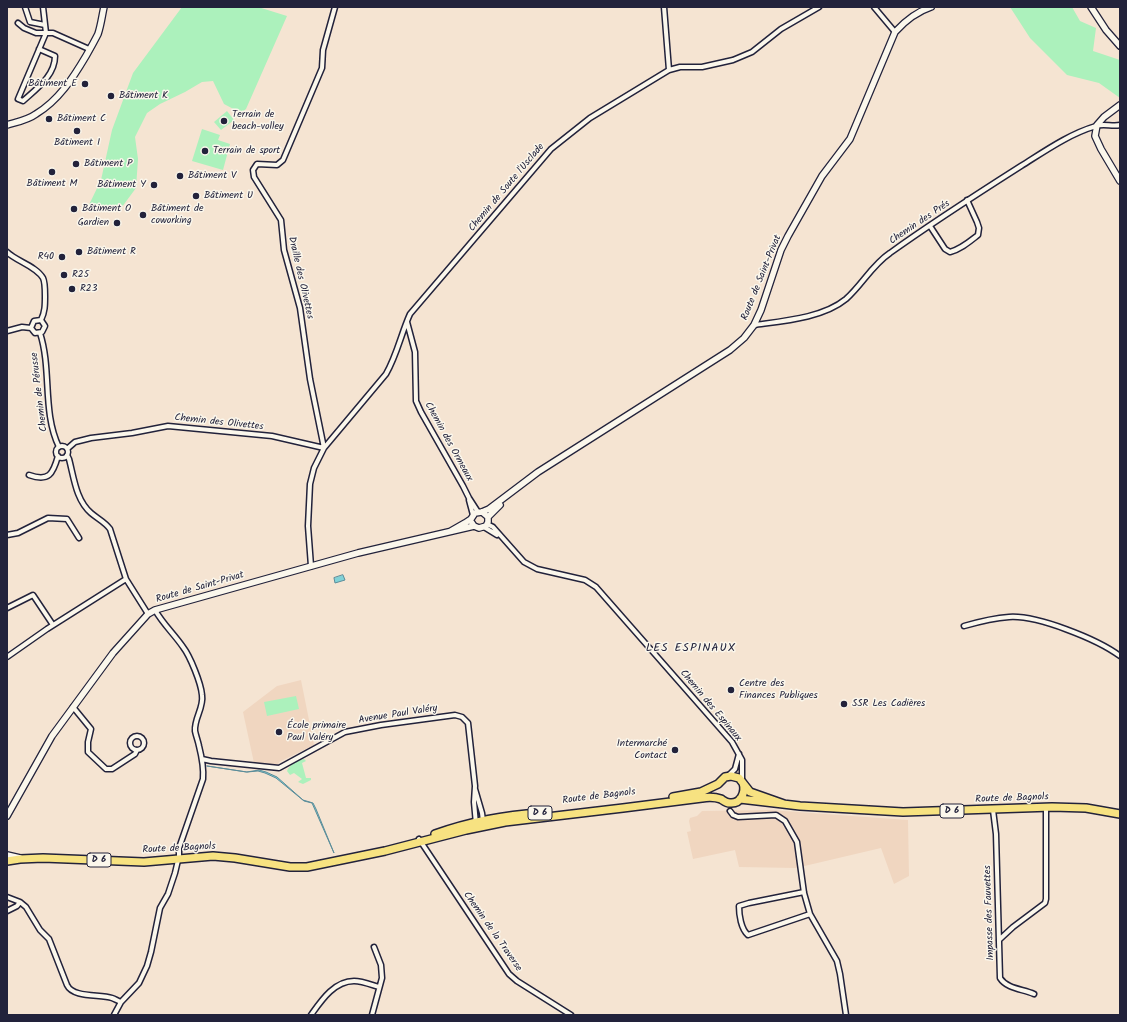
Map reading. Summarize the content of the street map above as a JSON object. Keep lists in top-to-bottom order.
{
  "streets": {
    "main road": ["Route de Bagnols", "D 6"],
    "street": [
      "Chemin de Soute l'Usclade",
      "Chemin des Prés",
      "Draille des Olivettes",
      "Route de Saint-Privat",
      "Chemin de Pérusse",
      "Chemin des Olivettes",
      "Chemin des Ormeaux",
      "Chemin des Espinaux",
      "Avenue Paul Valéry",
      "Impasse des Fauvettes",
      "Chemin de la Traverse"
    ]
  },
  "crossings": [
    ["Chemin de Soute l'Usclade", "Draille des Olivettes"],
    ["Chemin de Soute l'Usclade", "Chemin des Olivettes"],
    ["Chemin de Soute l'Usclade", "Chemin des Ormeaux"],
    ["Chemin des Prés", "Route de Saint-Privat"],
    ["Draille des Olivettes", "Chemin des Olivettes"],
    ["Route de Saint-Privat", "Chemin des Ormeaux"],
    ["Route de Saint-Privat", "Chemin des Espinaux"],
    ["Chemin de Pérusse", "Chemin des Olivettes"],
    ["Chemin des Espinaux", "D 6"],
    ["Avenue Paul Valéry", "Route de Bagnols"],
    ["Route de Bagnols", "D 6"],
    ["Route de Bagnols", "Impasse des Fauvettes"],
    ["Route de Bagnols", "Chemin de la Traverse"]
  ],
  "districts": ["LES ESPINAUX"],
  "places": [
    "Bâtiment E",
    "Bâtiment K",
    "Bâtiment C",
    "Terrain de beach-volley",
    "Bâtiment I",
    "Terrain de sport",
    "Bâtiment P",
    "Bâtiment M",
    "Bâtiment V",
    "Bâtiment Y",
    "Bâtiment U",
    "Bâtiment O",
    "Bâtiment de coworking",
    "Gardien",
    "Bâtiment R",
    "R40",
    "R25",
    "R23",
    "Centre des Finances Publiques",
    "SSR Les Cadières",
    "École primaire Paul Valéry",
    "Intermarché Contact"
  ]
}
